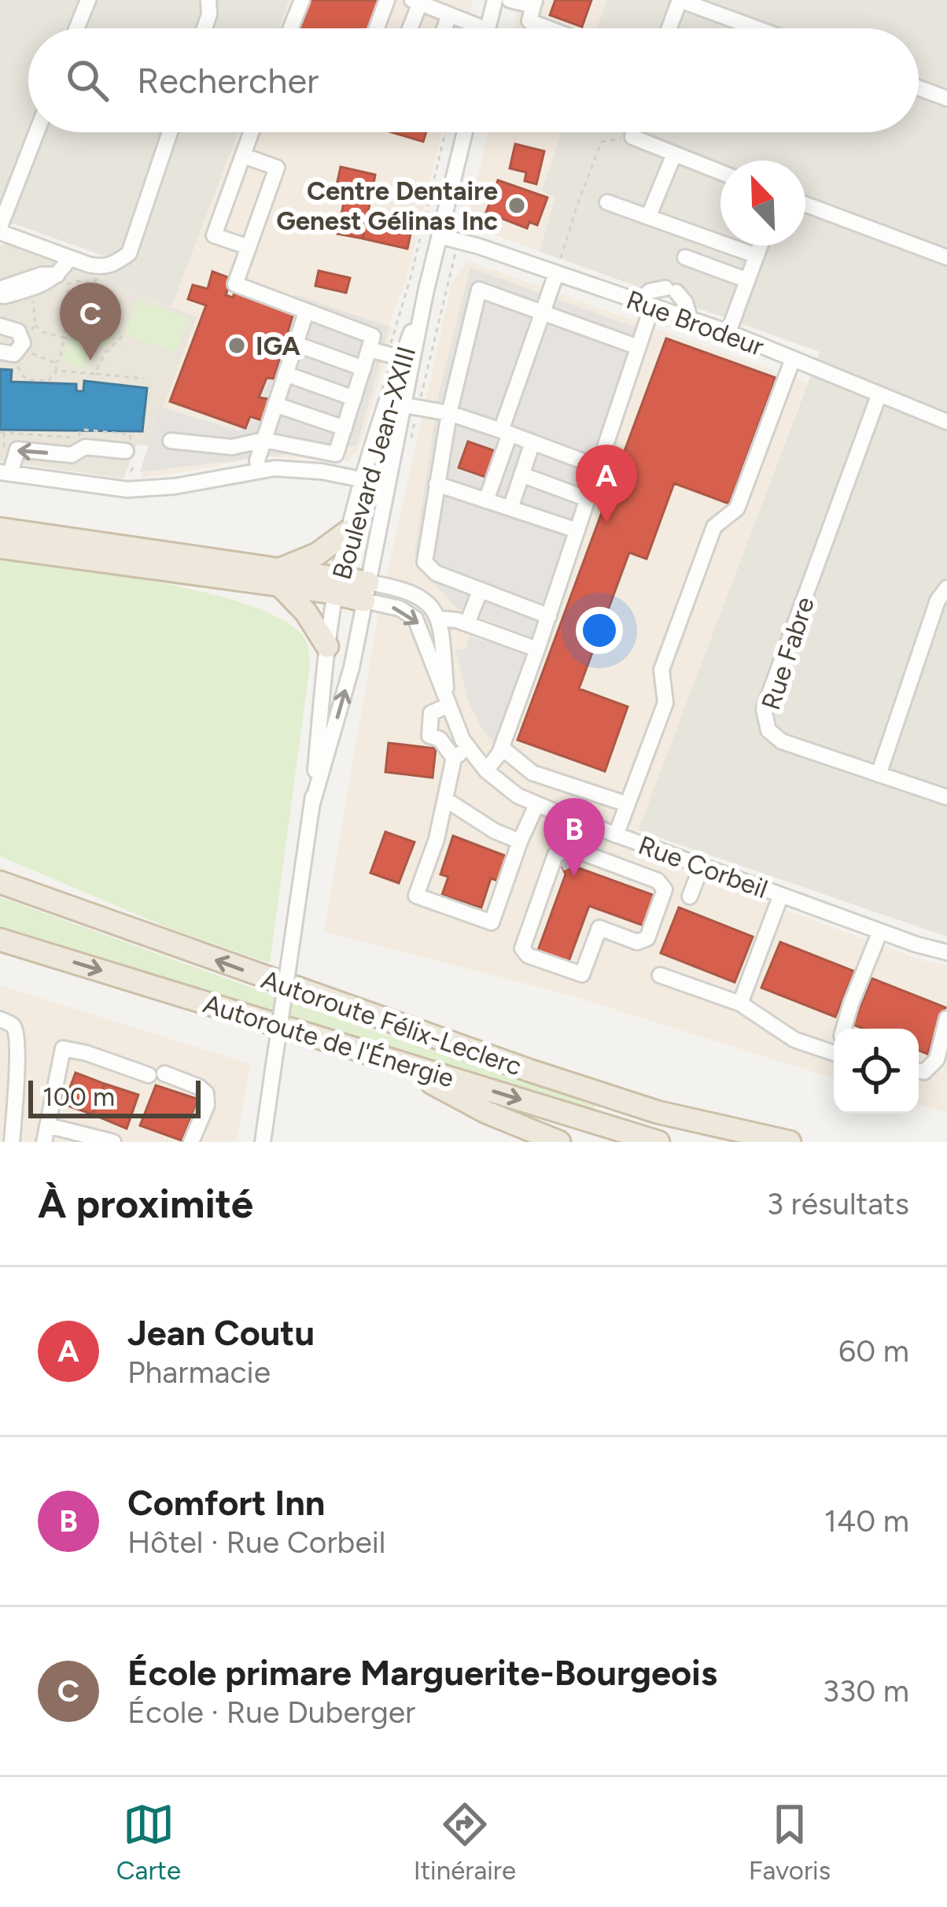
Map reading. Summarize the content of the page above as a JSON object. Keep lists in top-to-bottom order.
{
  "streets": {
    "highway": ["Autoroute Félix-Leclerc", "Autoroute de l'Énergie"],
    "street": [
      "Rue Brodeur",
      "Boulevard Jean-XXIII",
      "Rue Fabre",
      "Rue Corbeil"
    ]
  },
  "crossings": [
    ["Rue Brodeur", "Boulevard Jean-XXIII"],
    ["Rue Brodeur", "Rue Fabre"],
    ["Boulevard Jean-XXIII", "Rue Corbeil"],
    ["Autoroute Félix-Leclerc", "Autoroute de l'Énergie"]
  ],
  "one_way": ["Autoroute Félix-Leclerc", "Autoroute de l'Énergie"],
  "places": ["Centre Dentaire Genest Gélinas Inc", "IGA"],
  "scale_bar": "100 m",
  "north": "top left",
  "page": {
    "search": "Rechercher",
    "pins": ["C", "A", "B"],
    "scale": "100 m",
    "heading": ["À proximité", "3 résultats"],
    "list": [
      {
        "mark": "A",
        "name": "Jean Coutu",
        "note": "Pharmacie",
        "value": "60 m"
      },
      {
        "mark": "B",
        "name": "Comfort Inn",
        "note": "Hôtel · Rue Corbeil",
        "value": "140 m"
      },
      {
        "mark": "C",
        "name": "École primare Marguerite-Bourgeois",
        "note": "École · Rue Duberger",
        "value": "330 m"
      }
    ],
    "nav": ["Carte", "Itinéraire", "Favoris"]
  }
}
